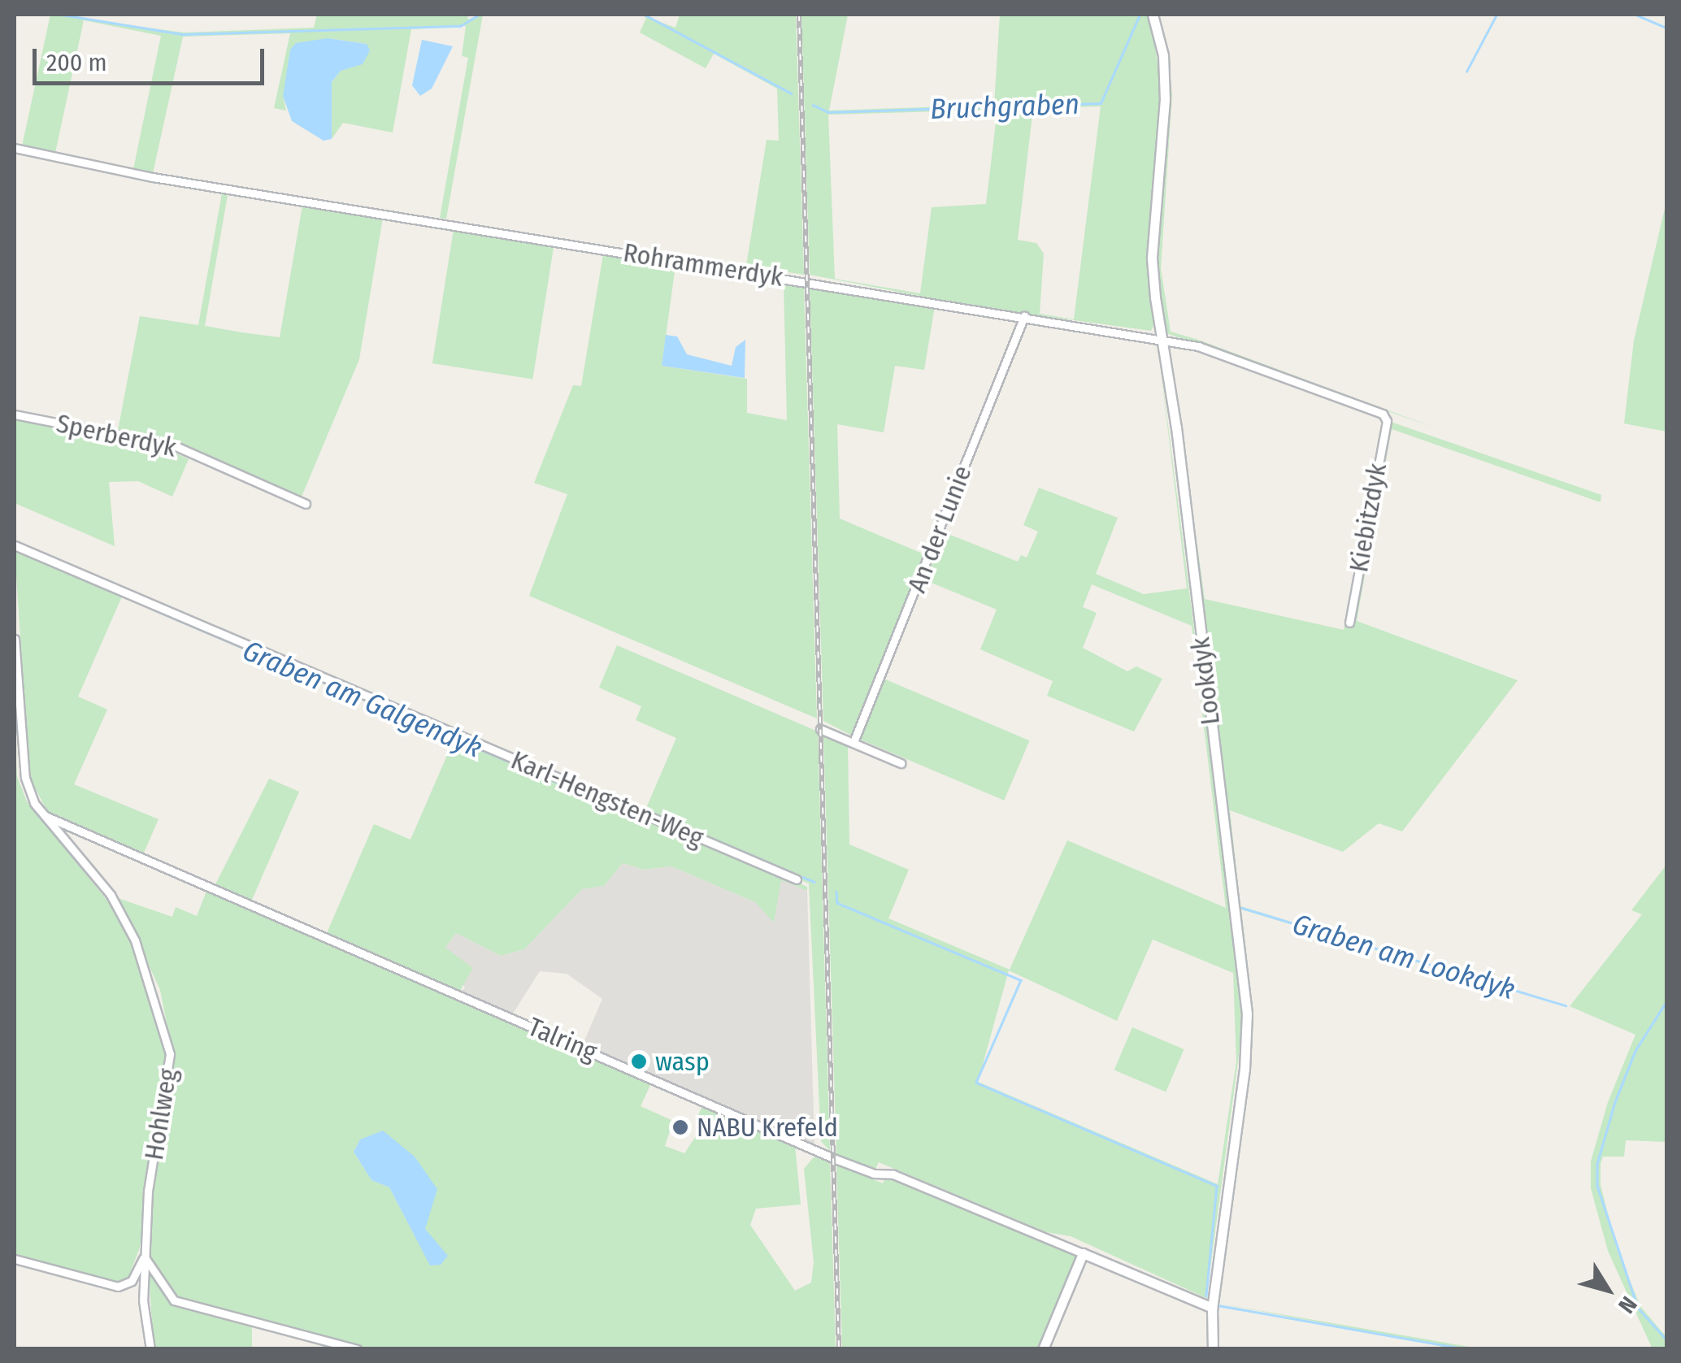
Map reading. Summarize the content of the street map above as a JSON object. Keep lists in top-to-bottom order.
{
  "streets": {
    "street": [
      "Rohrammerdyk",
      "Sperberdyk",
      "Kiebitzdyk",
      "An der Lunie",
      "Lookdyk",
      "Karl-Hengsten-Weg",
      "Talring",
      "Hohlweg"
    ]
  },
  "crossings": [
    ["Rohrammerdyk", "Kiebitzdyk"],
    ["Rohrammerdyk", "An der Lunie"],
    ["Rohrammerdyk", "Lookdyk"],
    ["Lookdyk", "Talring"],
    ["Talring", "Hohlweg"]
  ],
  "water": ["Bruchgraben", "Graben am Galgendyk", "Graben am Lookdyk"],
  "places": ["wasp", "NABU Krefeld"],
  "scale_bar": "200 m",
  "north": "bottom right"
}
